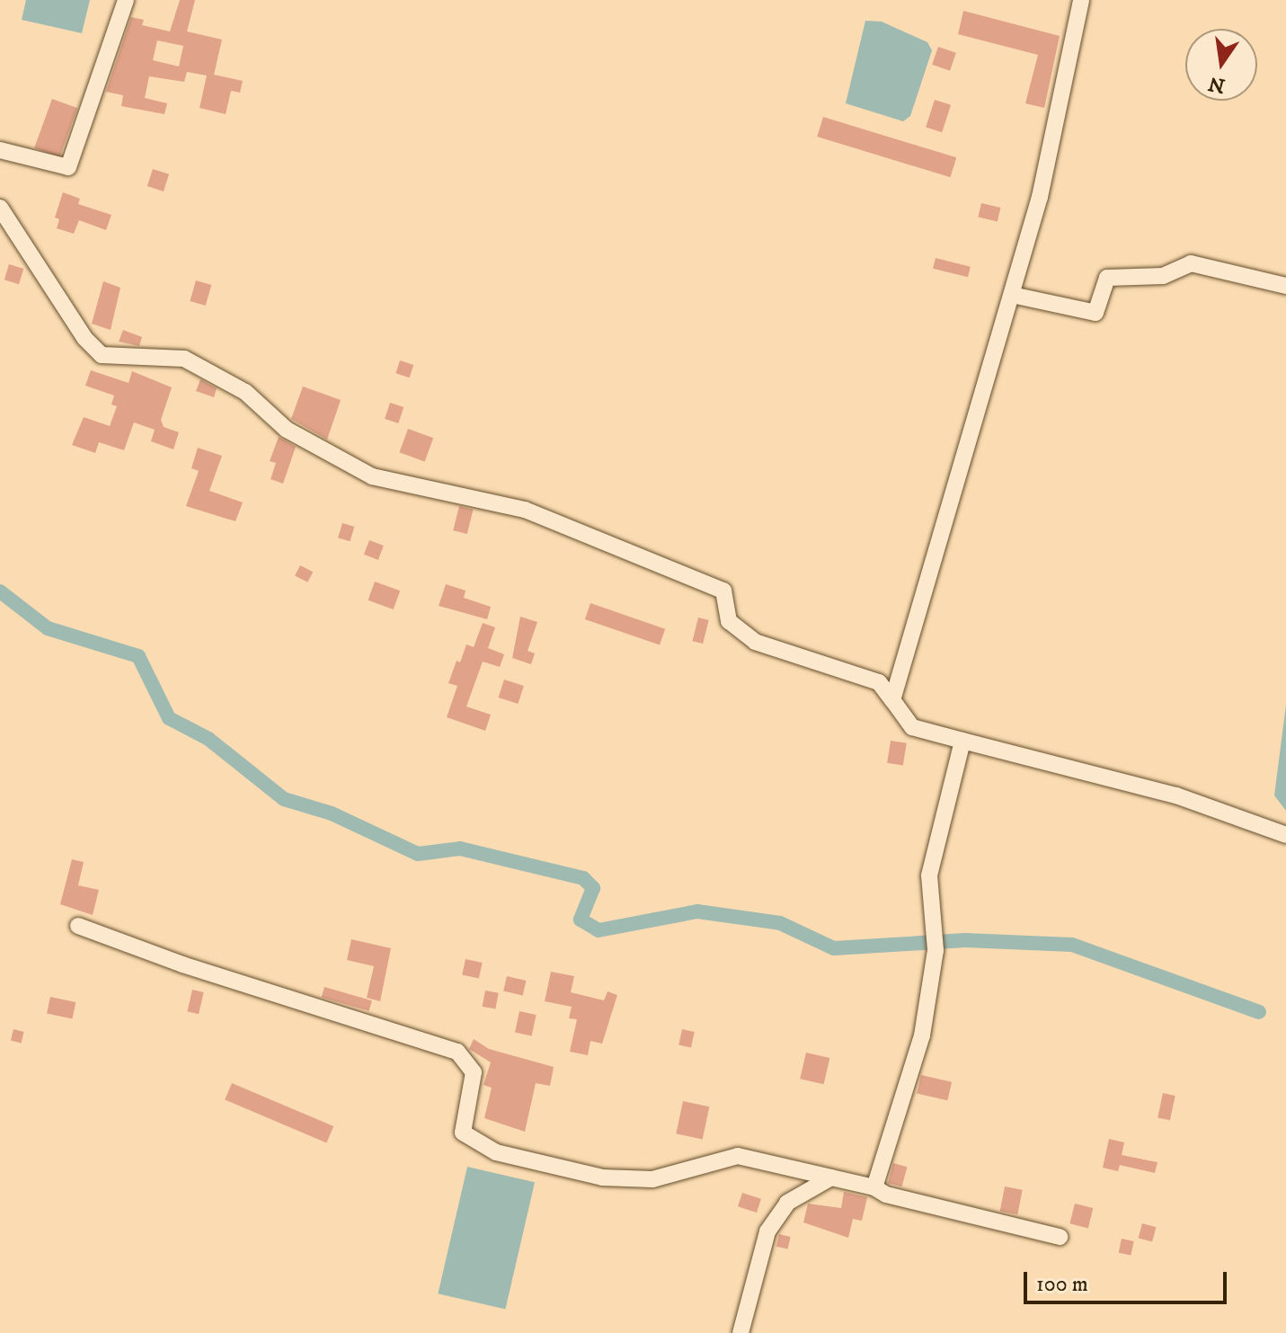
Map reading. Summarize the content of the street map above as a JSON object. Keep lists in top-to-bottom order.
{
  "scale_bar": "100 m",
  "north": "bottom"
}
